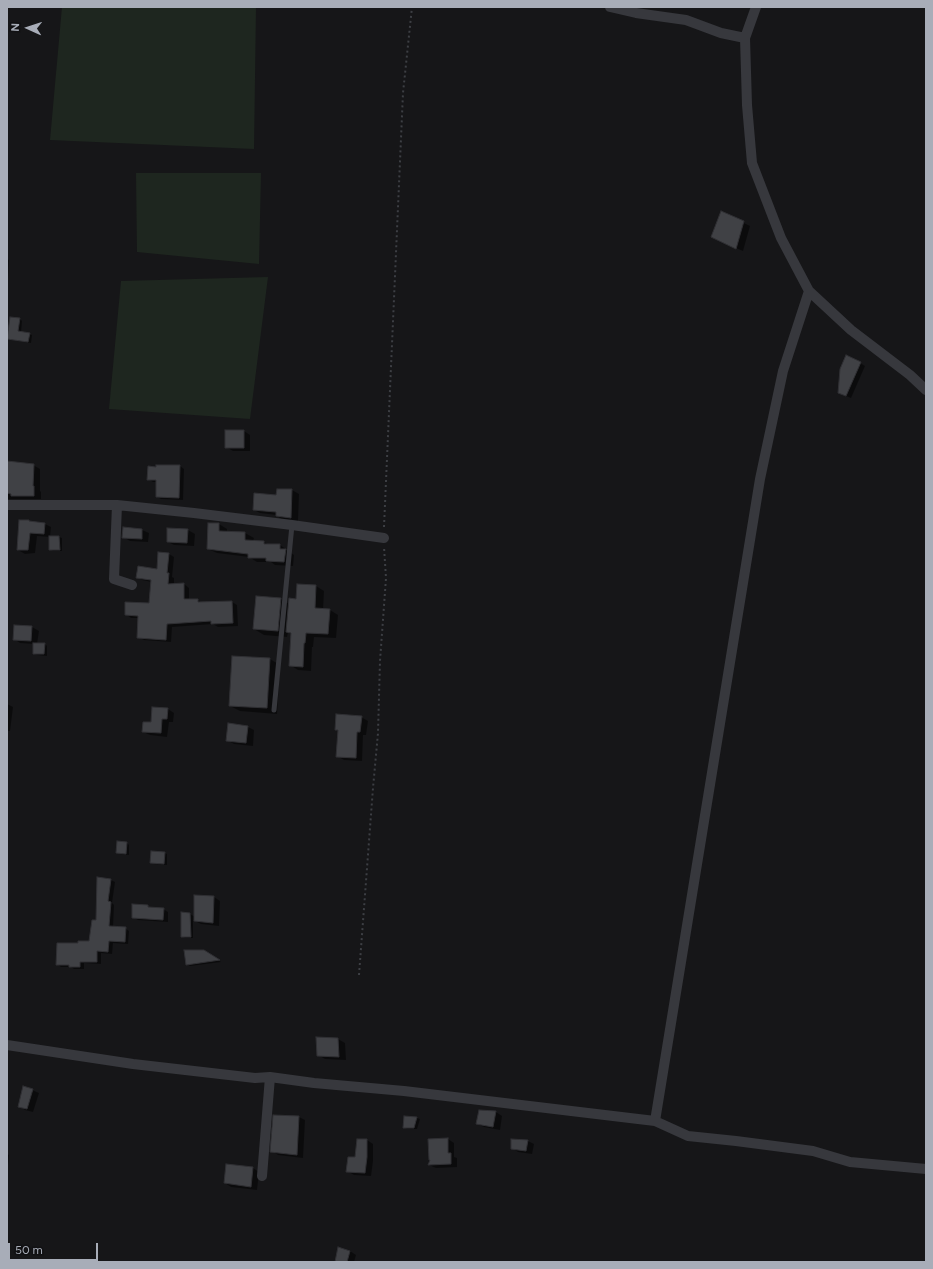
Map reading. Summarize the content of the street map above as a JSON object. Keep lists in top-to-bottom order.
{
  "scale_bar": "50 m",
  "north": "left"
}
